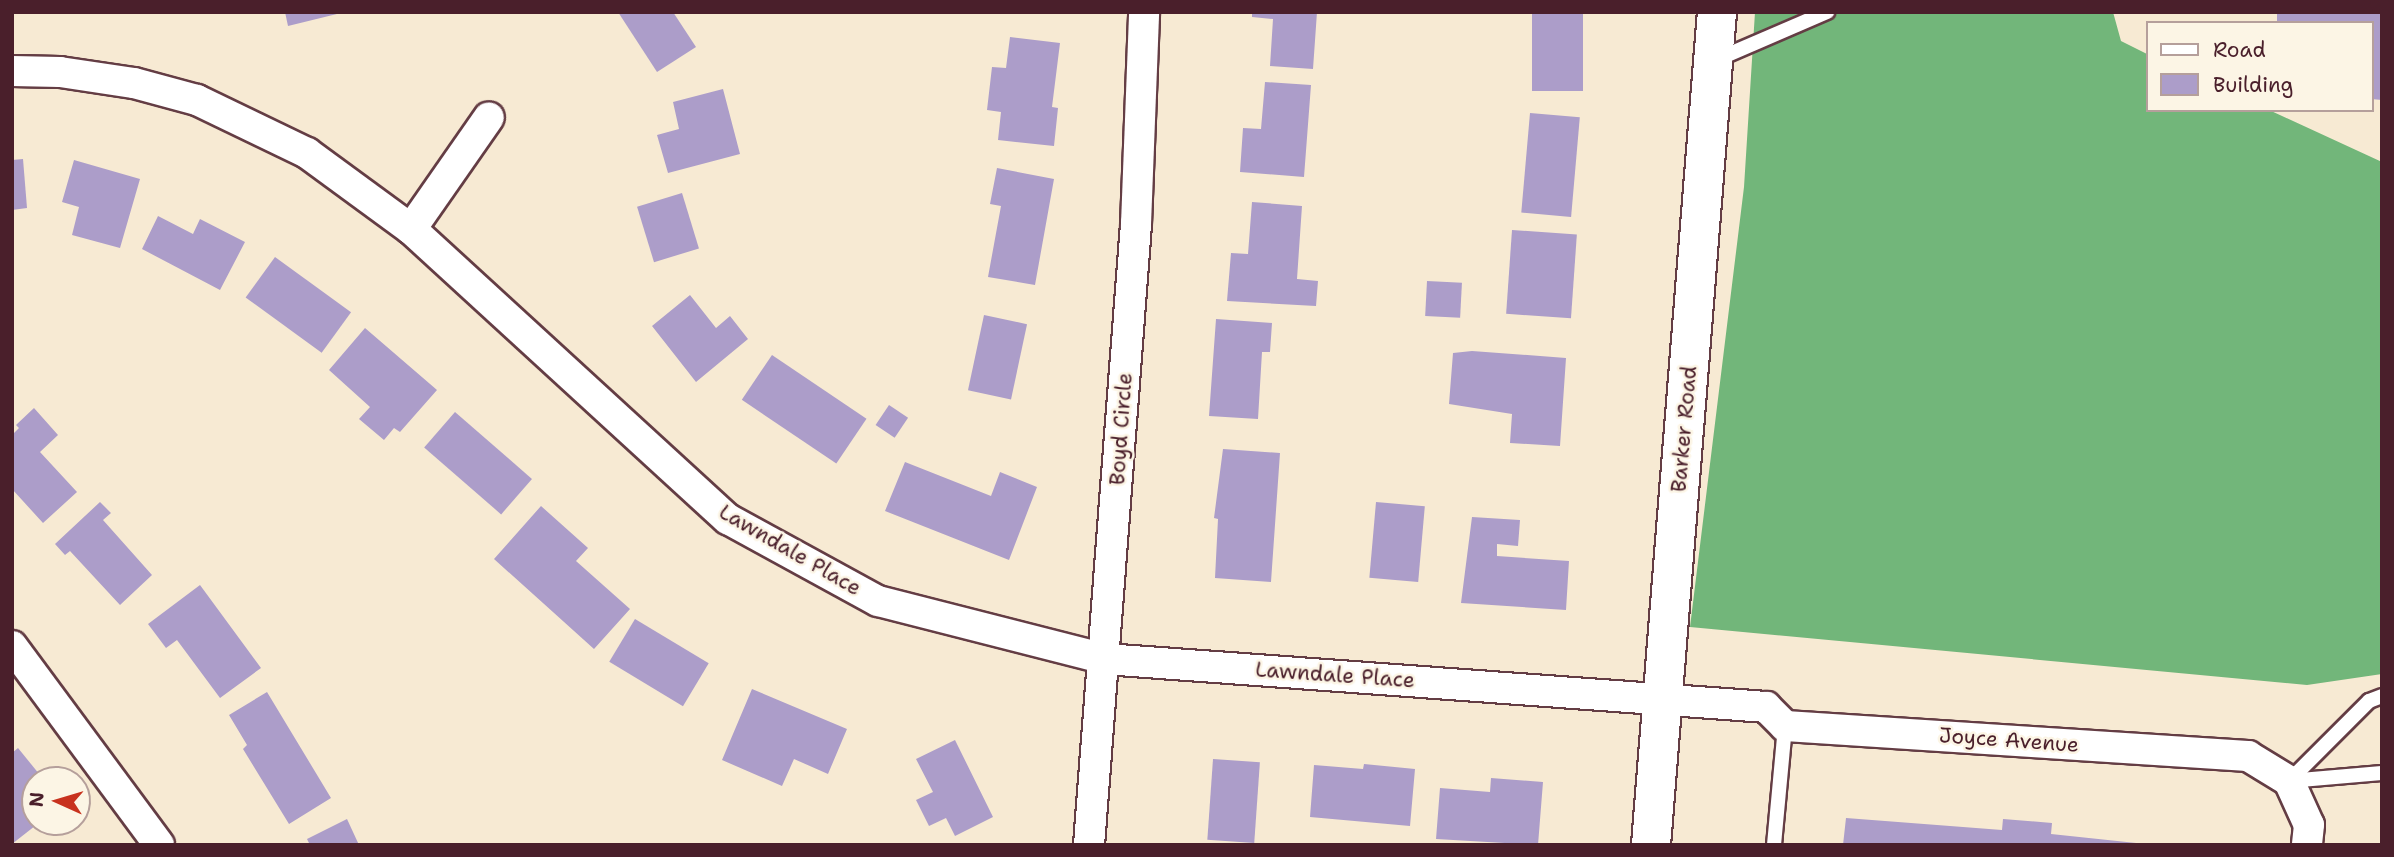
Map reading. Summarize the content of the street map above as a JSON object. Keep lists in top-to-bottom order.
{
  "streets": {
    "street": [
      "Boyd Circle",
      "Barker Road",
      "Lawndale Place",
      "Joyce Avenue"
    ]
  },
  "crossings": [
    ["Boyd Circle", "Lawndale Place"],
    ["Barker Road", "Lawndale Place"]
  ],
  "legend": ["Road", "Building"],
  "north": "left"
}
